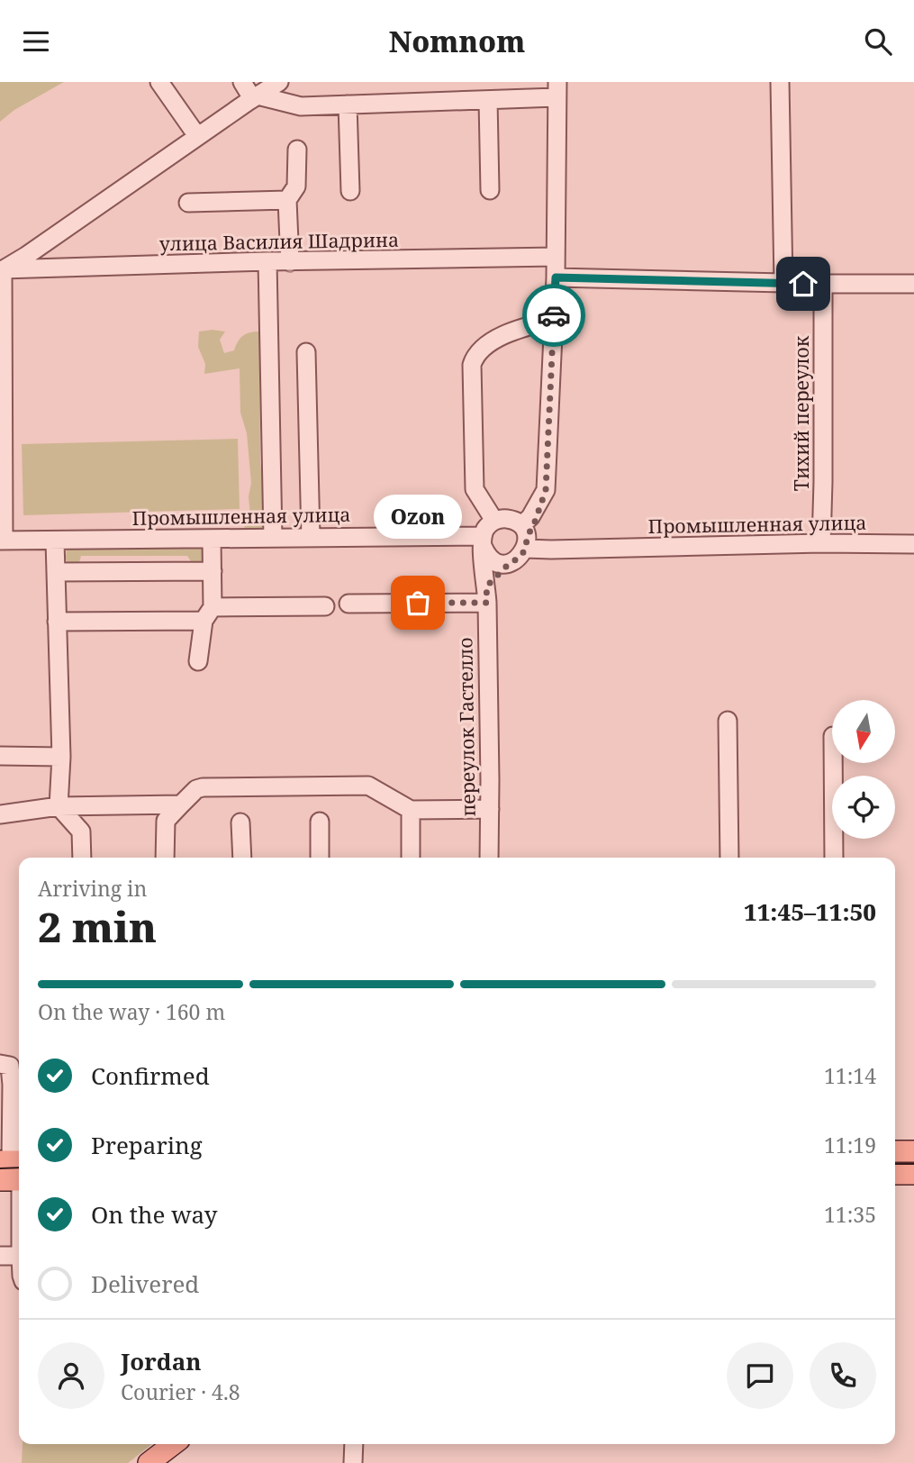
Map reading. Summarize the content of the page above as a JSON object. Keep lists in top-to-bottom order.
{
  "streets": {
    "street": [
      "улица Василия Шадрина",
      "Тихий переулок",
      "Промышленная улица",
      "переулок Гастелло"
    ]
  },
  "crossings": [
    ["Тихий переулок", "Промышленная улица"],
    ["Промышленная улица", "переулок Гастелло"]
  ],
  "places": ["Ozon"],
  "north": "bottom",
  "page": {
    "header": "Nomnom",
    "bubble": "Ozon",
    "heading": ["2 min", "Arriving in", "11:45–11:50"],
    "panel": ["Jordan", "Courier · 4.8"],
    "bar": "On the way · 160 m",
    "list": [
      ["Confirmed", "11:14"],
      ["Preparing", "11:19"],
      ["On the way", "11:35"],
      "Delivered"
    ]
  }
}
